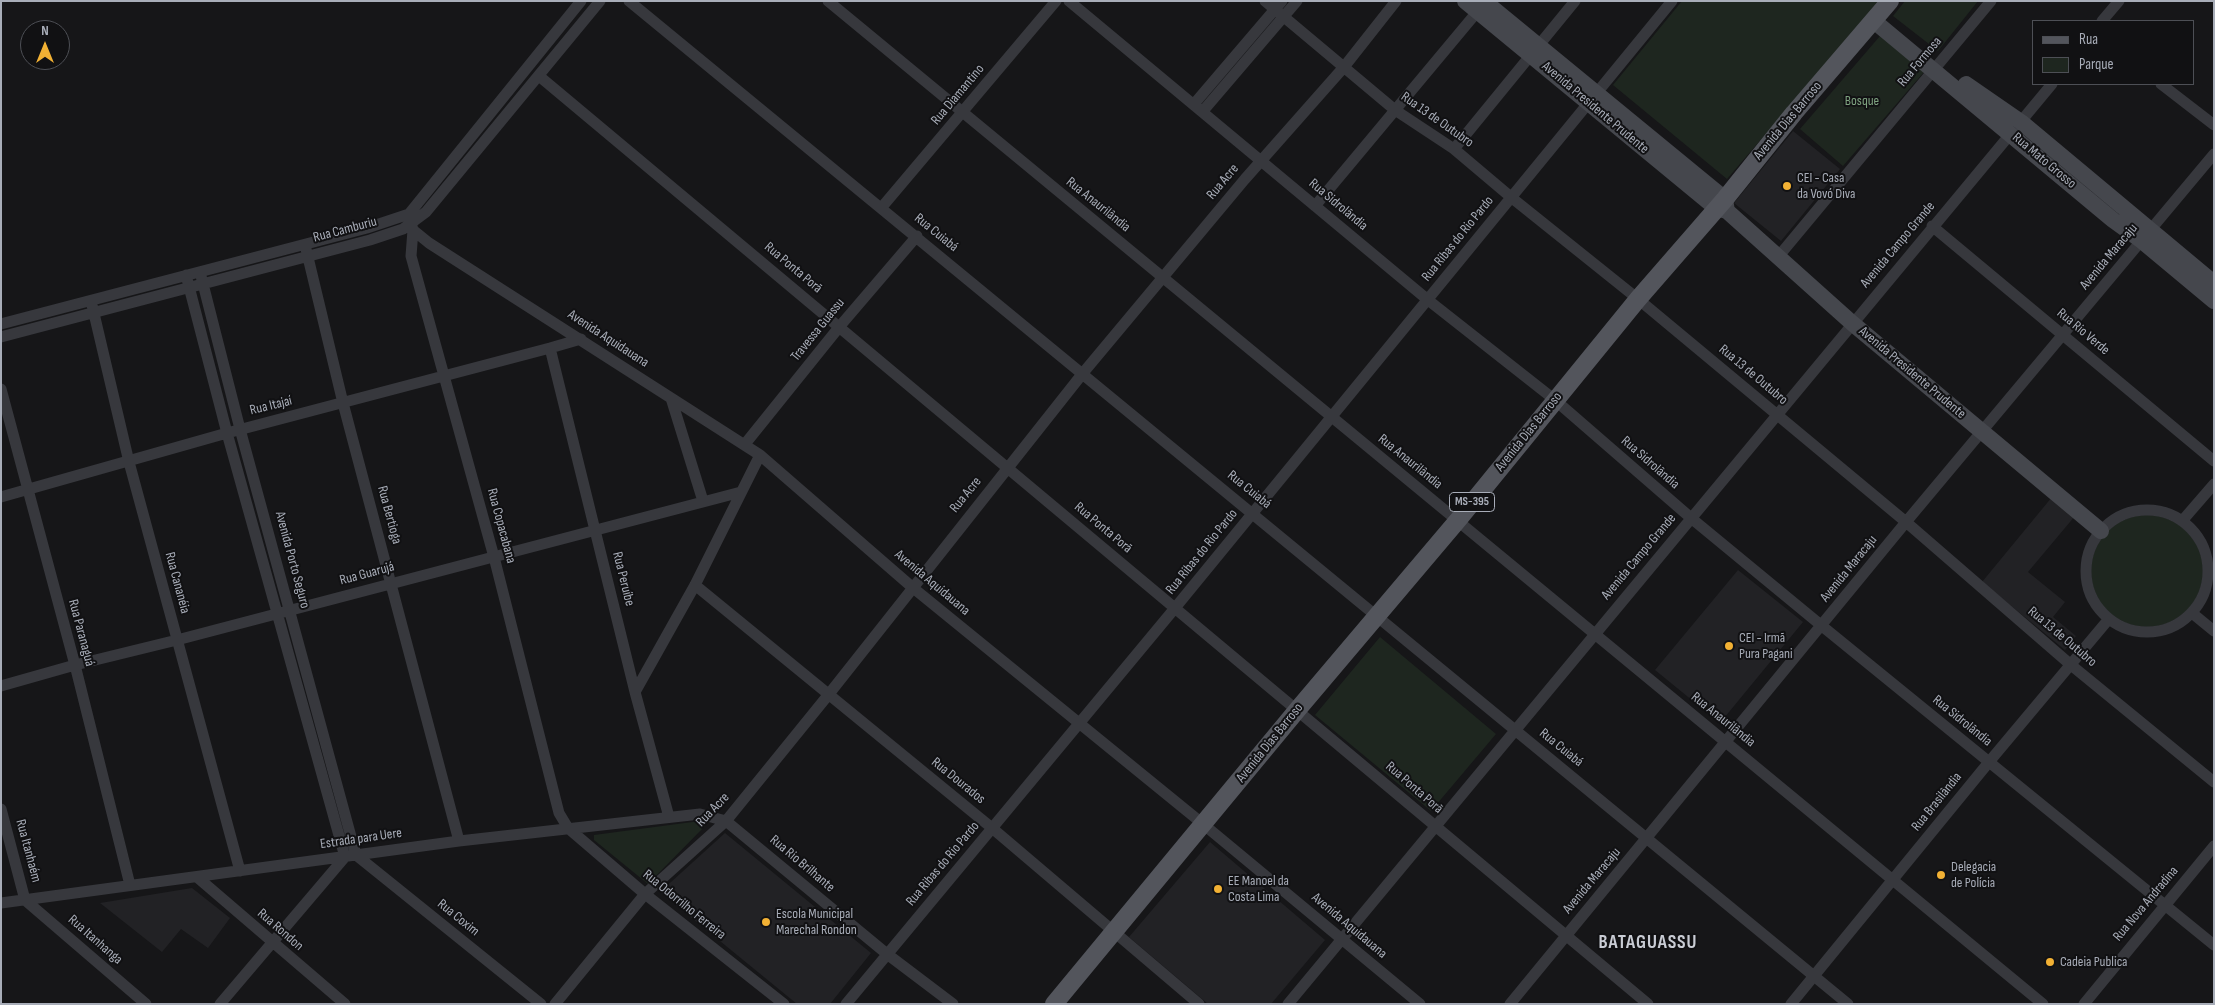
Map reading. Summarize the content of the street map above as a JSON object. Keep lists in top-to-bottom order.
{
  "streets": {
    "main road": ["Avenida Dias Barroso", "MS-395"],
    "street": [
      "Rua Formosa",
      "Rua Diamantino",
      "Avenida Presidente Prudente",
      "Rua 13 de Outubro",
      "Rua Mato Grosso",
      "Rua Acre",
      "Rua Anaurilândia",
      "Rua Sidrolândia",
      "Rua Camburiu",
      "Rua Cuiabá",
      "Rua Ribas do Rio Pardo",
      "Avenida Campo Grande",
      "Avenida Maracaju",
      "Rua Ponta Porã",
      "Travessa Guassu",
      "Rua Rio Verde",
      "Avenida Aquidauana",
      "Rua Itajaí",
      "Rua Bertioga",
      "Rua Copacabana",
      "Avenida Porto Seguro",
      "Rua Guarujá",
      "Rua Peruíbe",
      "Rua Cananéia",
      "Rua Paranaguá",
      "Rua Dourados",
      "Rua Brasilândia",
      "Estrada para Uere",
      "Rua Itanhaém",
      "Rua Rio Brilhante",
      "Rua Nova Andradina",
      "Rua Odorrilho Ferreira",
      "Rua Coxim",
      "Rua Rondon",
      "Rua Itanhanga"
    ]
  },
  "crossings": [
    ["Rua Formosa", "Avenida Presidente Prudente"],
    ["Rua Formosa", "Rua Mato Grosso"],
    ["Rua Diamantino", "Rua Anaurilândia"],
    ["Rua Diamantino", "Rua Cuiabá"],
    ["Avenida Presidente Prudente", "Avenida Dias Barroso"],
    ["Avenida Presidente Prudente", "Rua Ribas do Rio Pardo"],
    ["Avenida Presidente Prudente", "Avenida Campo Grande"],
    ["Avenida Presidente Prudente", "Avenida Maracaju"],
    ["Avenida Presidente Prudente", "Rua Brasilândia"],
    ["Rua 13 de Outubro", "Avenida Dias Barroso"],
    ["Rua 13 de Outubro", "Rua Acre"],
    ["Rua 13 de Outubro", "Rua Ribas do Rio Pardo"],
    ["Rua 13 de Outubro", "Avenida Campo Grande"],
    ["Rua 13 de Outubro", "Avenida Maracaju"],
    ["Rua 13 de Outubro", "Rua Brasilândia"],
    ["Avenida Dias Barroso", "Rua Mato Grosso"],
    ["Avenida Dias Barroso", "Rua Anaurilândia"],
    ["Avenida Dias Barroso", "Rua Sidrolândia"],
    ["Avenida Dias Barroso", "Rua Cuiabá"],
    ["Avenida Dias Barroso", "Rua Ponta Porã"],
    ["Avenida Dias Barroso", "Avenida Aquidauana"],
    ["Avenida Dias Barroso", "Rua Dourados"],
    ["Rua Mato Grosso", "Avenida Campo Grande"],
    ["Rua Mato Grosso", "Avenida Maracaju"],
    ["Rua Acre", "Rua Anaurilândia"],
    ["Rua Acre", "Rua Sidrolândia"],
    ["Rua Acre", "Rua Cuiabá"],
    ["Rua Acre", "Rua Ponta Porã"],
    ["Rua Acre", "Avenida Aquidauana"],
    ["Rua Acre", "Rua Dourados"],
    ["Rua Acre", "Estrada para Uere"],
    ["Rua Acre", "Rua Rio Brilhante"],
    ["Rua Acre", "Rua Odorrilho Ferreira"],
    ["Rua Anaurilândia", "Rua Ribas do Rio Pardo"],
    ["Rua Anaurilândia", "Avenida Campo Grande"],
    ["Rua Anaurilândia", "Avenida Maracaju"],
    ["Rua Anaurilândia", "Rua Brasilândia"],
    ["Rua Sidrolândia", "Rua Ribas do Rio Pardo"],
    ["Rua Sidrolândia", "Avenida Campo Grande"],
    ["Rua Sidrolândia", "Avenida Maracaju"],
    ["Rua Sidrolândia", "Rua Brasilândia"],
    ["Rua Sidrolândia", "Rua Nova Andradina"],
    ["Rua Camburiu", "Rua Ponta Porã"],
    ["Rua Camburiu", "Avenida Aquidauana"],
    ["Rua Camburiu", "Rua Bertioga"],
    ["Rua Camburiu", "Rua Copacabana"],
    ["Rua Camburiu", "Avenida Porto Seguro"],
    ["Rua Camburiu", "Rua Cananéia"],
    ["Rua Cuiabá", "Rua Ribas do Rio Pardo"],
    ["Rua Cuiabá", "Avenida Campo Grande"],
    ["Rua Cuiabá", "Avenida Maracaju"],
    ["Rua Cuiabá", "Travessa Guassu"],
    ["Rua Cuiabá", "Rua Brasilândia"],
    ["Rua Ribas do Rio Pardo", "Rua Ponta Porã"],
    ["Rua Ribas do Rio Pardo", "Avenida Aquidauana"],
    ["Rua Ribas do Rio Pardo", "Rua Dourados"],
    ["Rua Ribas do Rio Pardo", "Rua Rio Brilhante"],
    ["Avenida Campo Grande", "Rua Ponta Porã"],
    ["Avenida Campo Grande", "Rua Rio Verde"],
    ["Avenida Campo Grande", "Avenida Aquidauana"],
    ["Avenida Maracaju", "Rua Ponta Porã"],
    ["Avenida Maracaju", "Rua Rio Verde"],
    ["Rua Ponta Porã", "Travessa Guassu"],
    ["Travessa Guassu", "Avenida Aquidauana"],
    ["Avenida Aquidauana", "Rua Itajaí"],
    ["Avenida Aquidauana", "Rua Copacabana"],
    ["Rua Itajaí", "Rua Bertioga"],
    ["Rua Itajaí", "Rua Copacabana"],
    ["Rua Itajaí", "Avenida Porto Seguro"],
    ["Rua Itajaí", "Rua Peruíbe"],
    ["Rua Itajaí", "Rua Cananéia"],
    ["Rua Itajaí", "Rua Paranaguá"],
    ["Rua Bertioga", "Rua Guarujá"],
    ["Rua Bertioga", "Estrada para Uere"],
    ["Rua Copacabana", "Rua Guarujá"],
    ["Rua Copacabana", "Estrada para Uere"],
    ["Rua Copacabana", "Rua Odorrilho Ferreira"],
    ["Avenida Porto Seguro", "Rua Guarujá"],
    ["Avenida Porto Seguro", "Estrada para Uere"],
    ["Avenida Porto Seguro", "Rua Coxim"],
    ["Rua Guarujá", "Rua Peruíbe"],
    ["Rua Guarujá", "Rua Cananéia"],
    ["Rua Guarujá", "Rua Paranaguá"],
    ["Rua Peruíbe", "Estrada para Uere"],
    ["Rua Cananéia", "Estrada para Uere"],
    ["Rua Paranaguá", "Estrada para Uere"],
    ["Estrada para Uere", "Rua Itanhaém"],
    ["Estrada para Uere", "Rua Rio Brilhante"],
    ["Estrada para Uere", "Rua Odorrilho Ferreira"],
    ["Estrada para Uere", "Rua Coxim"],
    ["Estrada para Uere", "Rua Rondon"],
    ["Estrada para Uere", "Rua Itanhanga"],
    ["Rua Itanhaém", "Rua Itanhanga"]
  ],
  "districts": ["BATAGUASSU"],
  "parks": ["Bosque"],
  "places": [
    "CEI - Casa da Vovó Diva",
    "CEI - Irmã Pura Pagani",
    "Delegacia de Polícia",
    "EE Manoel da Costa Lima",
    "Escola Municipal Marechal Rondon",
    "Cadeia Publica"
  ],
  "legend": ["Rua", "Parque"],
  "north": "top"
}
